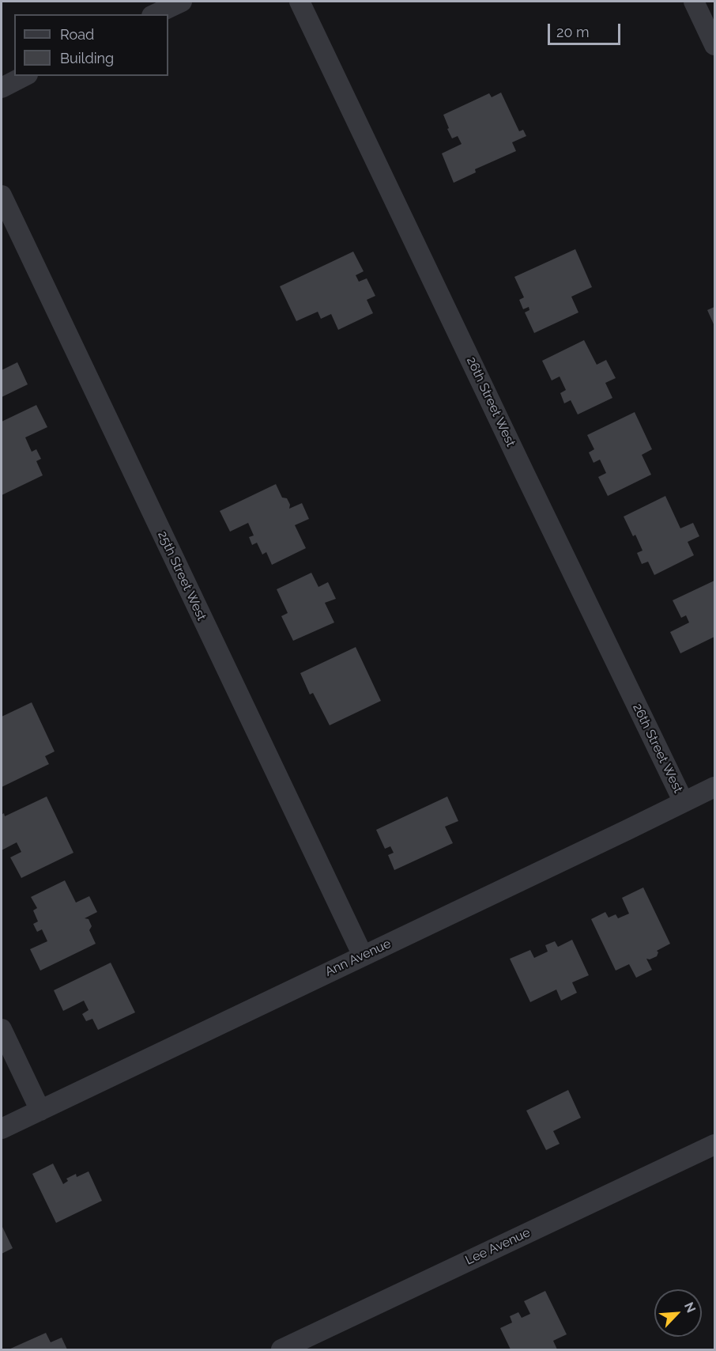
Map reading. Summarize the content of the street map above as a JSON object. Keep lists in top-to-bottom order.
{
  "streets": {
    "street": [
      "26th Street West",
      "25th Street West",
      "Ann Avenue",
      "Lee Avenue"
    ]
  },
  "crossings": [
    ["26th Street West", "Ann Avenue"],
    ["25th Street West", "Ann Avenue"]
  ],
  "legend": ["Road", "Building"],
  "scale_bar": "20 m",
  "north": "top right"
}
